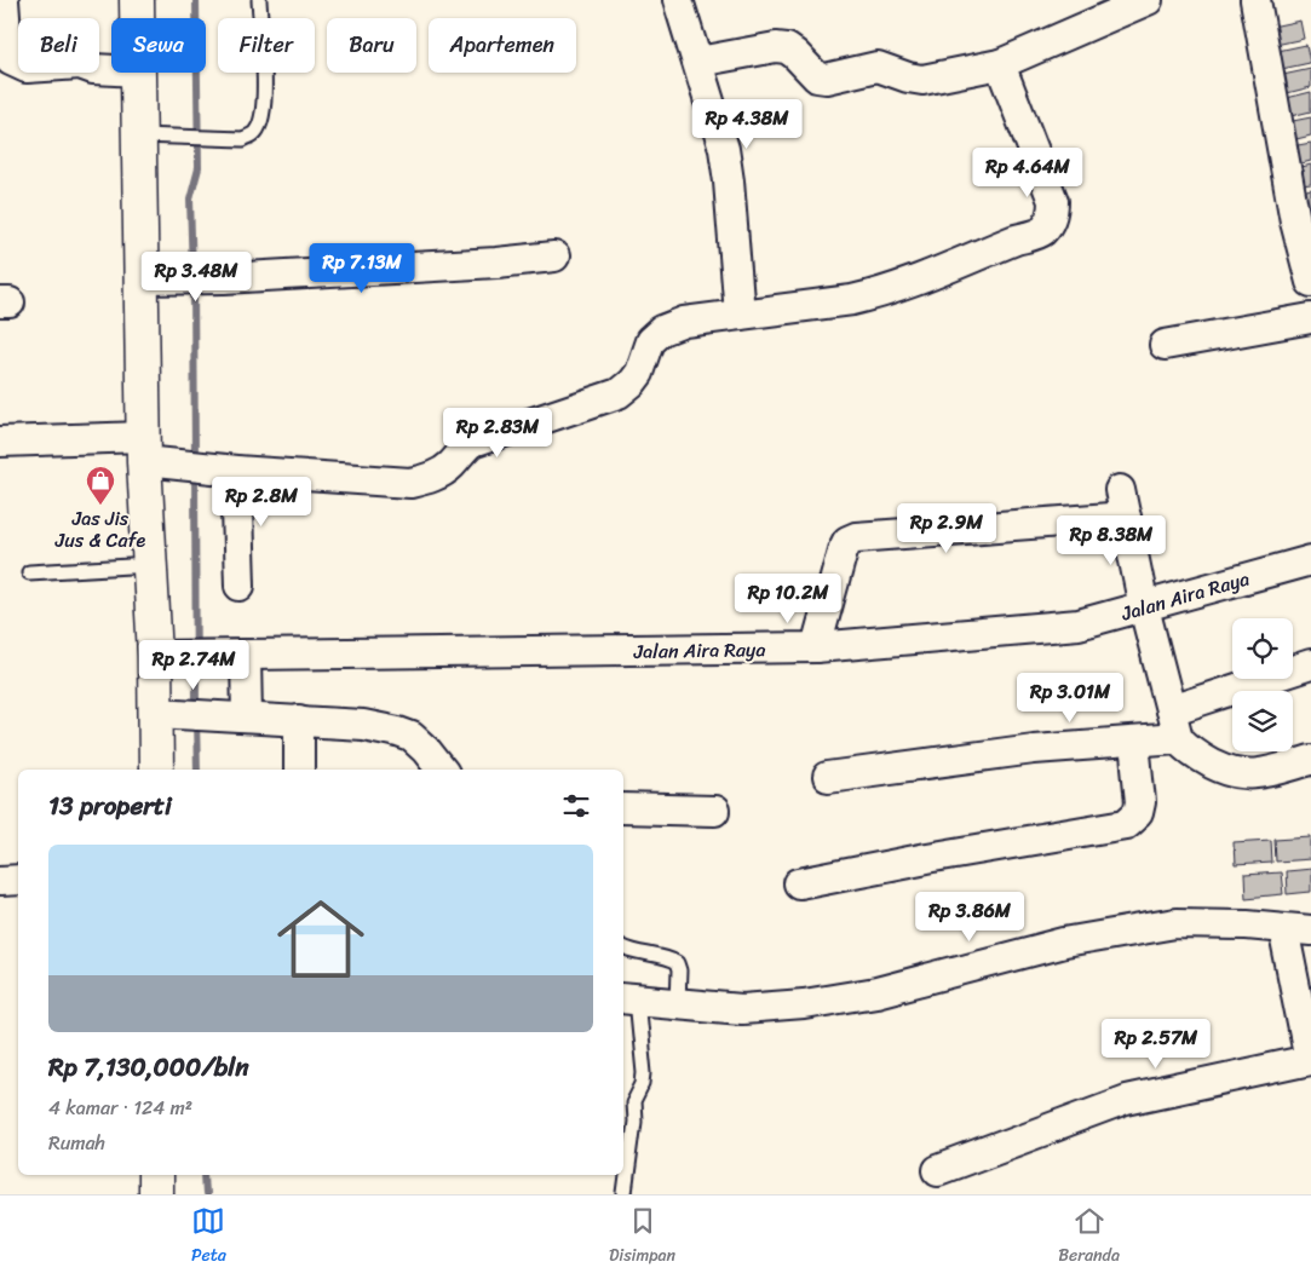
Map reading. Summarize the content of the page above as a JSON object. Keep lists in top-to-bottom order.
{
  "streets": {
    "street": ["Jalan Aira Raya"]
  },
  "places": {
    "shop": ["Jas Jis Jus & Cafe"]
  },
  "page": {
    "chip": [
      "Beli",
      "Sewa",
      "Filter",
      "Baru",
      "Apartemen"
    ],
    "price": [
      "Rp 4.38M",
      "Rp 4.64M",
      "Rp 7.13M",
      "Rp 3.48M",
      "Rp 2.83M",
      "Rp 2.8M",
      "Rp 2.9M",
      "Rp 8.38M",
      "Rp 10.2M",
      "Rp 2.74M",
      "Rp 3.01M",
      "Rp 3.86M",
      "Rp 2.57M"
    ],
    "heading": "13 properti",
    "list": [
      {
        "name": "Rp 7,130,000/bln",
        "note": "4 kamar · 124 m² · Rumah"
      }
    ],
    "tabs": ["Peta", "Disimpan", "Beranda"]
  }
}
